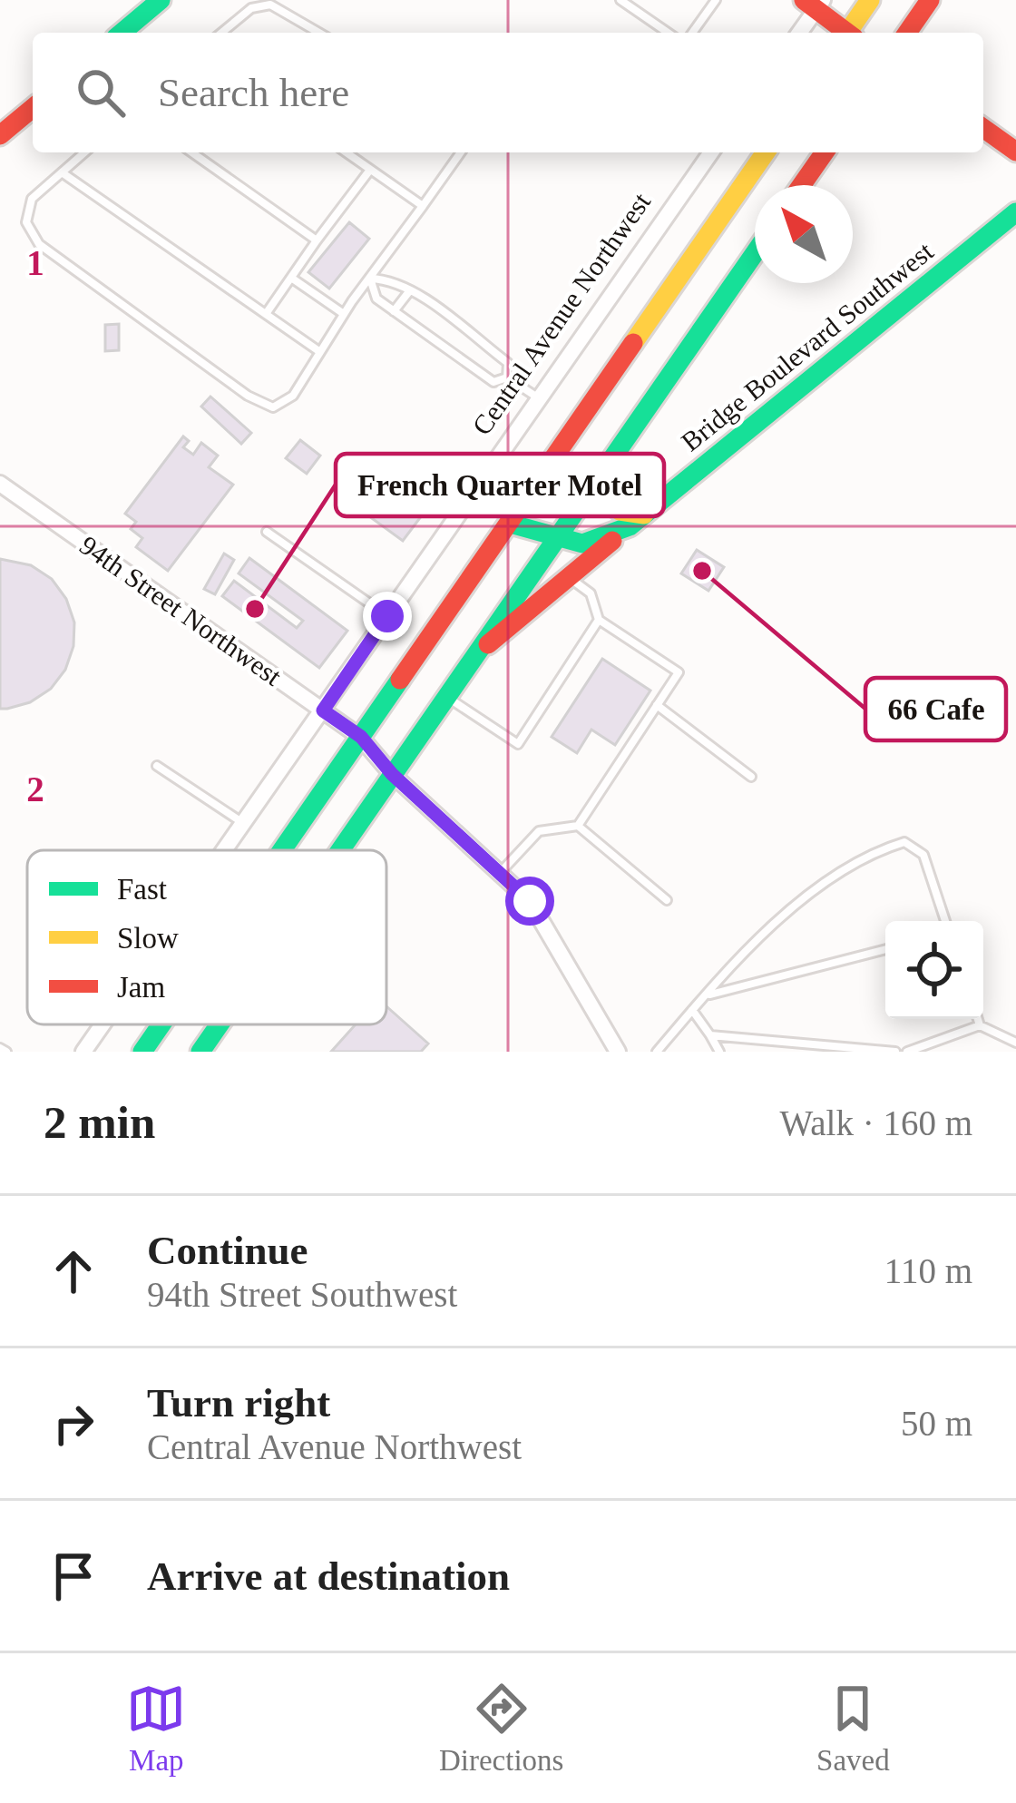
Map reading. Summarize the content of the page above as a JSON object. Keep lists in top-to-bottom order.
{
  "streets": {
    "main road": ["Bridge Boulevard Southwest"],
    "street": ["Central Avenue Northwest", "94th Street Northwest"]
  },
  "crossings": [
    ["Central Avenue Northwest", "94th Street Northwest"]
  ],
  "places": ["66 Cafe", "French Quarter Motel"],
  "legend": ["Fast", "Slow", "Jam"],
  "north": "top left",
  "page": {
    "search": "Search here",
    "heading": ["2 min", "Walk · 160 m"],
    "list": [
      ["Continue", "94th Street Southwest", "110 m"],
      ["Turn right", "Central Avenue Northwest", "50 m"],
      "Arrive at destination"
    ],
    "nav": ["Map", "Directions", "Saved"]
  },
  "grid": {
    "rows": ["1", "2"]
  }
}
